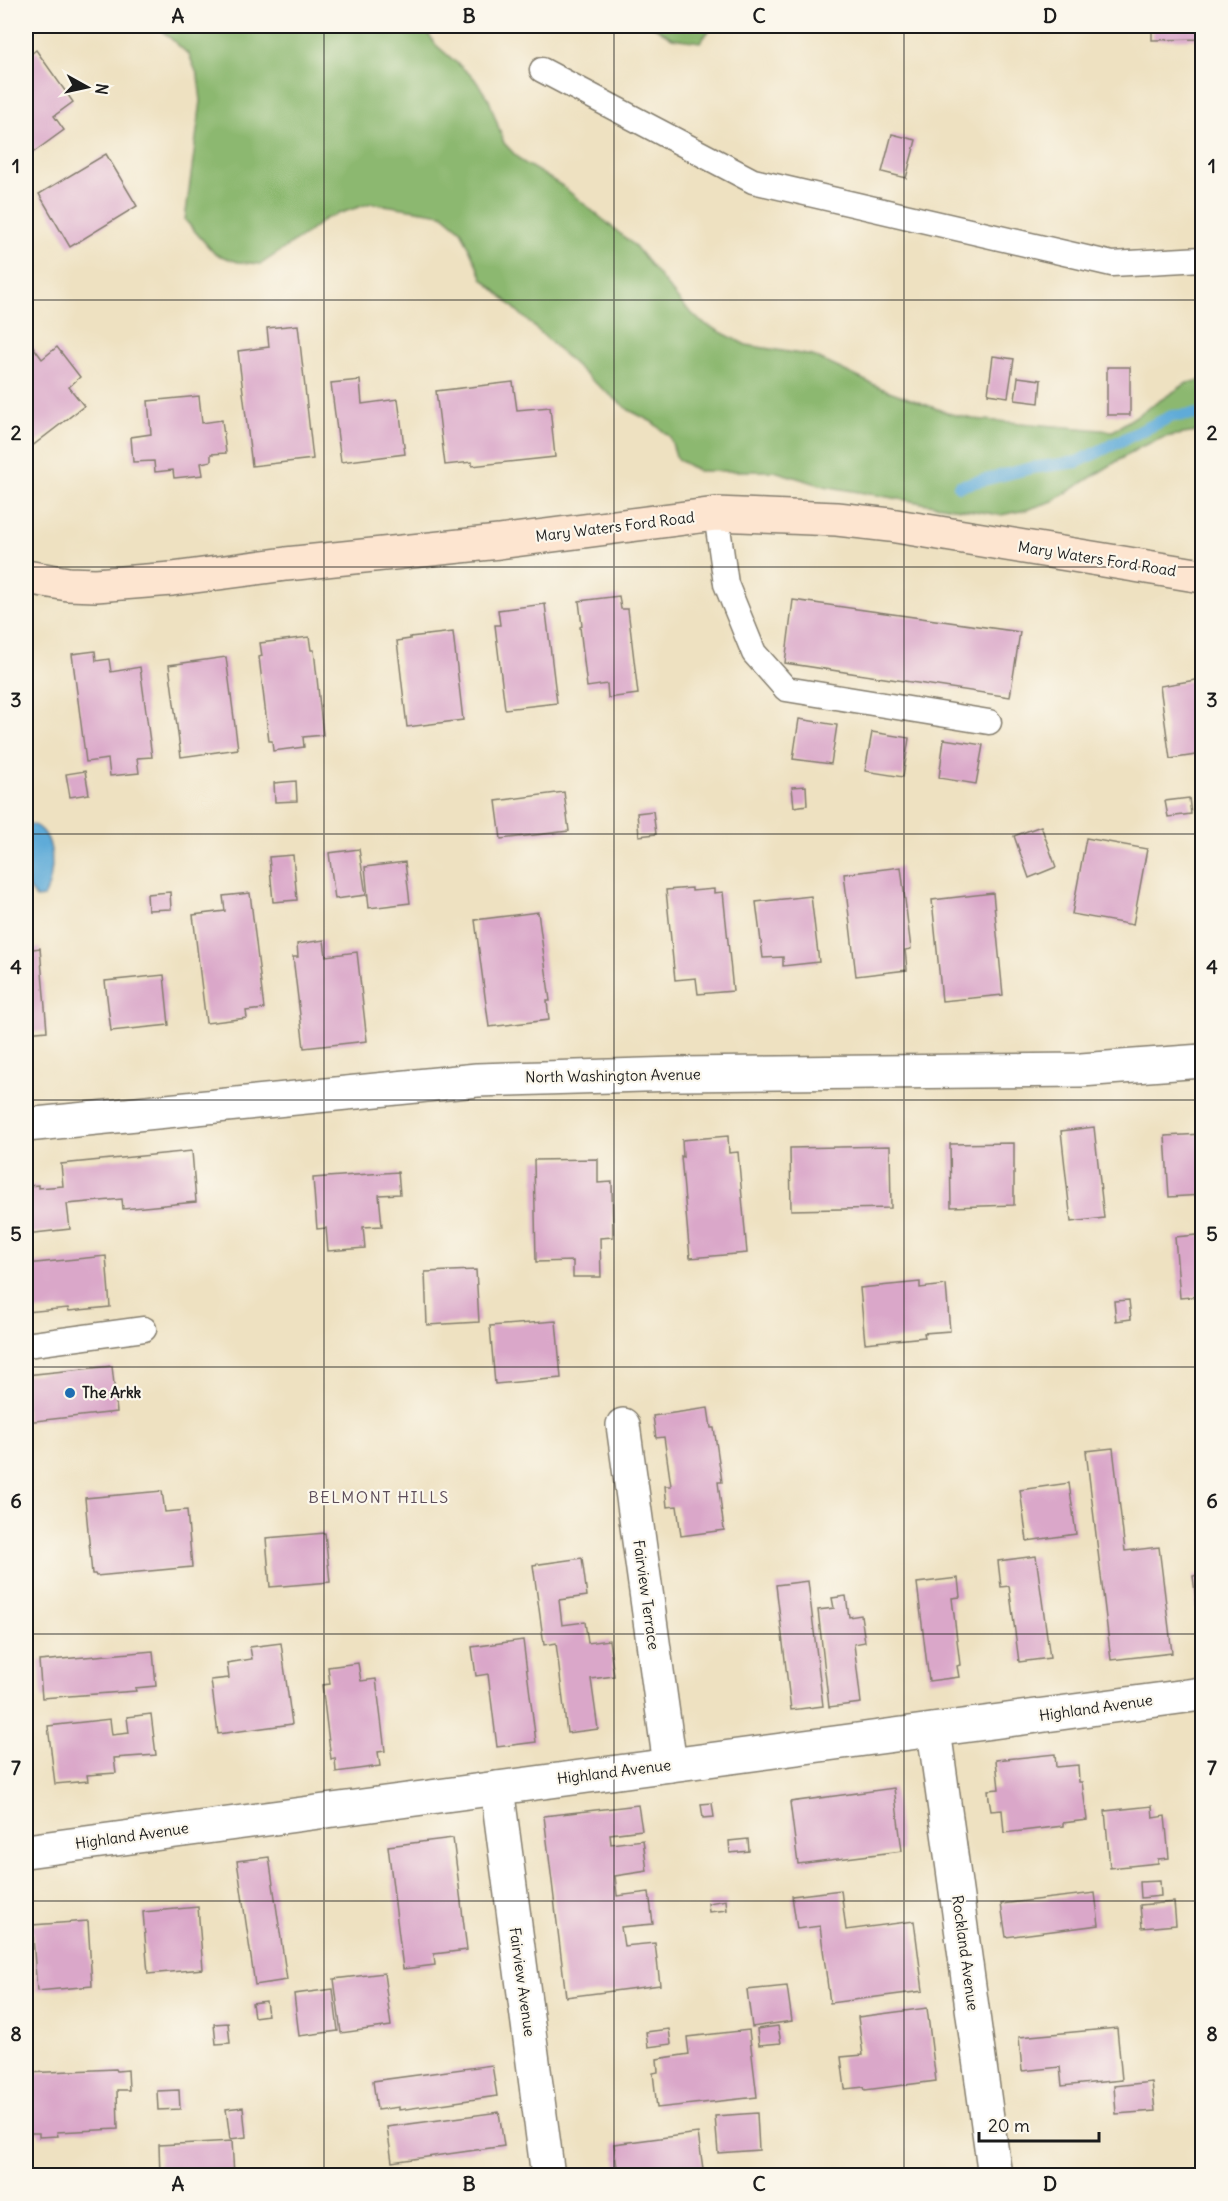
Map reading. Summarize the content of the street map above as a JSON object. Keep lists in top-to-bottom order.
{
  "streets": {
    "street": [
      "Mary Waters Ford Road",
      "North Washington Avenue",
      "Fairview Terrace",
      "Highland Avenue",
      "Rockland Avenue",
      "Fairview Avenue"
    ]
  },
  "crossings": [
    ["Fairview Terrace", "Highland Avenue"],
    ["Highland Avenue", "Rockland Avenue"],
    ["Highland Avenue", "Fairview Avenue"]
  ],
  "districts": ["BELMONT HILLS"],
  "places": ["The Arkk"],
  "scale_bar": "20 m",
  "north": "right",
  "grid": {
    "columns": [
      "A",
      "B",
      "C",
      "D"
    ],
    "rows": [
      "1",
      "2",
      "3",
      "4",
      "5",
      "6",
      "7",
      "8"
    ]
  }
}
